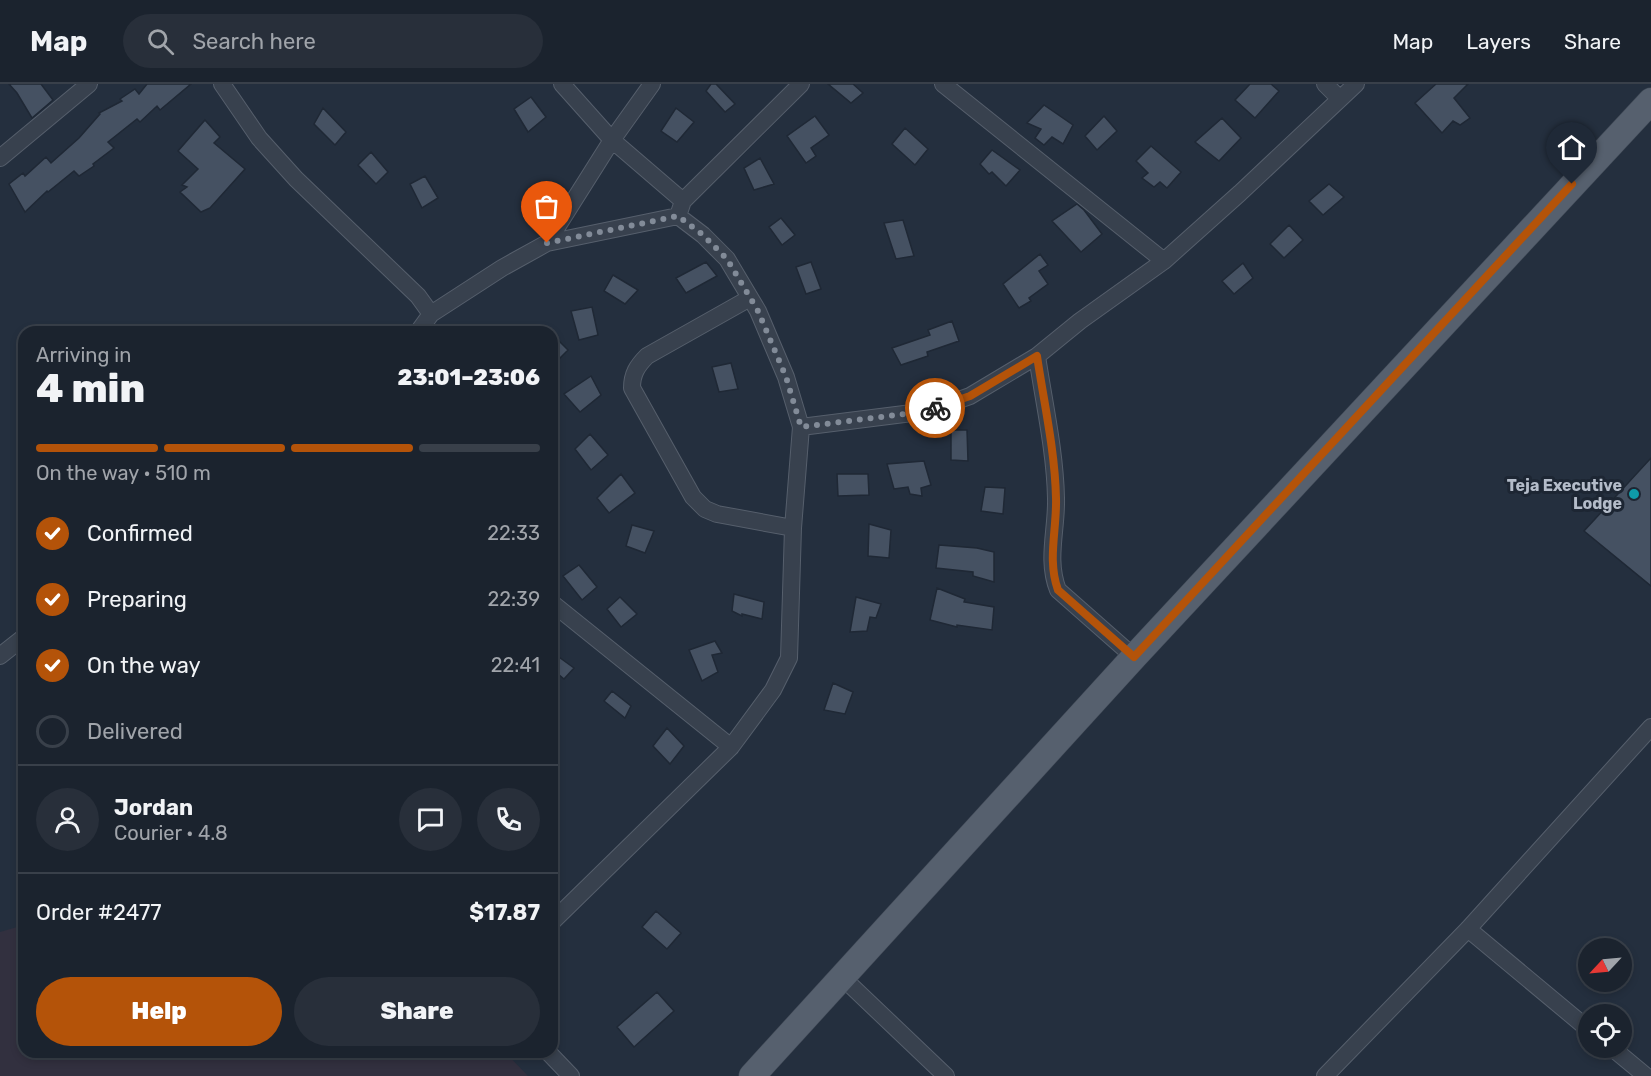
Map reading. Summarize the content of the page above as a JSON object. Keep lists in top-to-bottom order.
{
  "places": ["Teja Executive Lodge"],
  "north": "bottom left",
  "page": {
    "header": "Map",
    "search": "Search here",
    "nav": ["Map", "Layers", "Share"],
    "heading": ["4 min", "Arriving in", "23:01–23:06"],
    "panel": [
      "Jordan",
      "Courier · 4.8",
      "Order #2477",
      "$17.87"
    ],
    "bar": "On the way · 510 m",
    "list": [
      ["Confirmed", "22:33"],
      ["Preparing", "22:39"],
      ["On the way", "22:41"],
      "Delivered"
    ],
    "buttons": ["Help", "Share"]
  }
}
